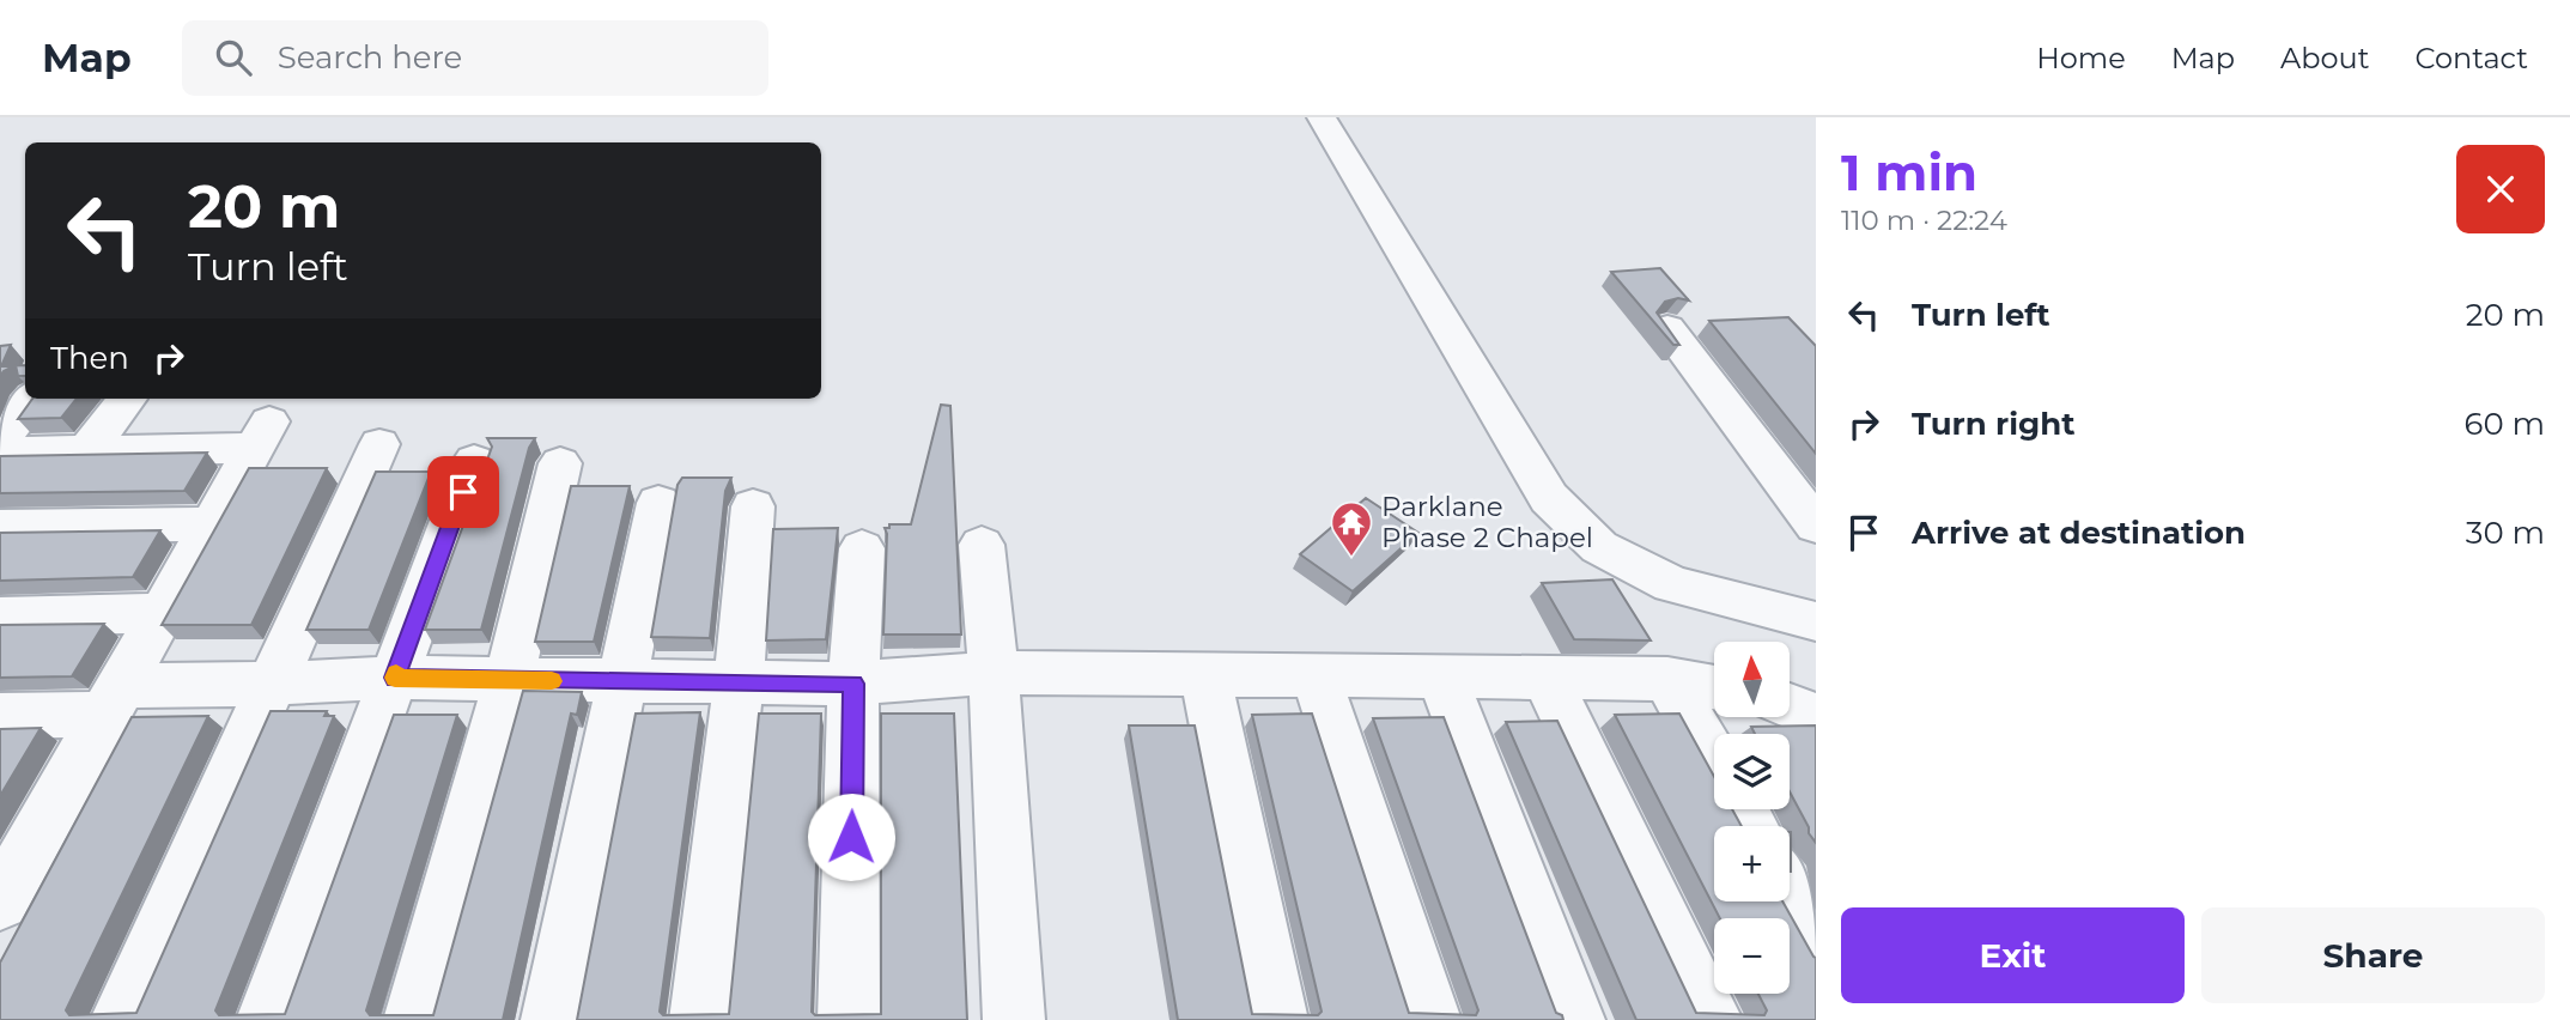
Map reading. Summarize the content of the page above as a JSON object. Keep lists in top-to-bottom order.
{
  "places": {
    "temple": ["Parklane Phase 2 Chapel"]
  },
  "north": "top",
  "page": {
    "header": "Map",
    "search": "Search here",
    "nav": [
      "Home",
      "Map",
      "About",
      "Contact"
    ],
    "heading": ["1 min", "110 m · 22:24"],
    "turn": ["20 m", "Turn left"],
    "list": [
      {
        "name": "Turn left",
        "value": "20 m"
      },
      {
        "name": "Turn right",
        "value": "60 m"
      },
      {
        "name": "Arrive at destination",
        "value": "30 m"
      }
    ],
    "then": "Then",
    "map_buttons": ["+", "−"],
    "buttons": ["Exit", "Share"]
  }
}
